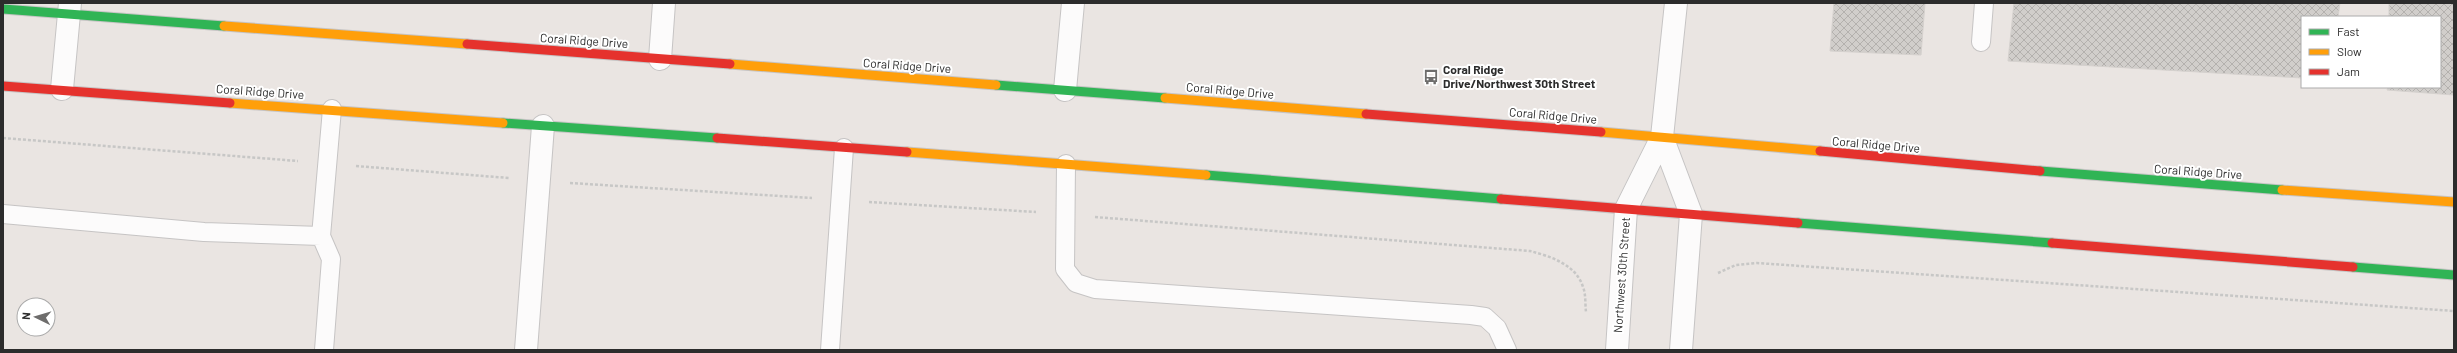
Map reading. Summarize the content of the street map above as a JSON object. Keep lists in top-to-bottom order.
{
  "streets": {
    "main road": ["Coral Ridge Drive"],
    "street": ["Northwest 30th Street"]
  },
  "crossings": [
    ["Coral Ridge Drive", "Northwest 30th Street"]
  ],
  "places": {
    "bus stop": ["Coral Ridge Drive/Northwest 30th Street"]
  },
  "legend": ["Fast", "Slow", "Jam"],
  "north": "left"
}
